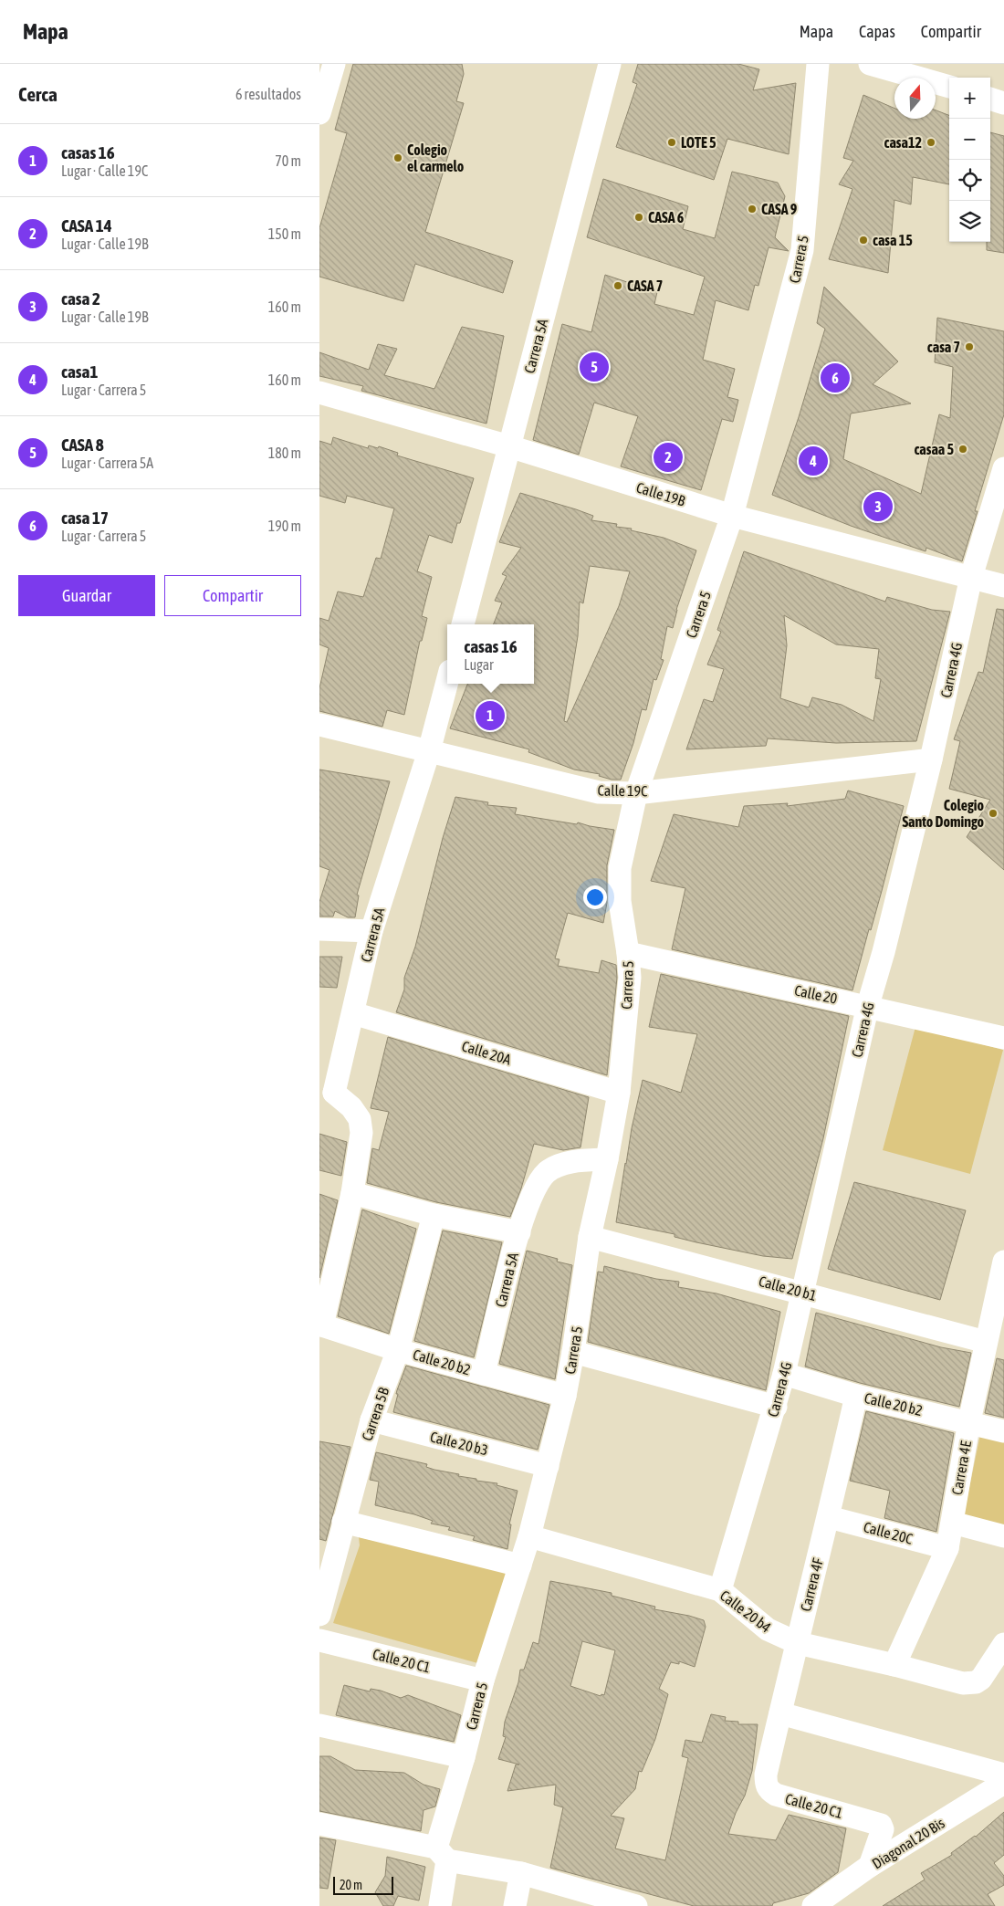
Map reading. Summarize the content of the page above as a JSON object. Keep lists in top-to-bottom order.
{
  "streets": {
    "street": [
      "Carrera 5",
      "Carrera 5A",
      "Calle 19B",
      "Carrera 4G",
      "Calle 19C",
      "Calle 20",
      "Calle 20A",
      "Calle 20 b1",
      "Calle 20 b2",
      "Carrera 5B",
      "Calle 20 b3",
      "Carrera 4E",
      "Calle 20C",
      "Carrera 4F",
      "Calle 20 b4",
      "Calle 20 C1",
      "Diagonal 20 Bis"
    ]
  },
  "crossings": [
    ["Carrera 5", "Carrera 5A"],
    ["Carrera 5", "Calle 19B"],
    ["Carrera 5", "Calle 19C"],
    ["Carrera 5", "Calle 20"],
    ["Carrera 5", "Calle 20A"],
    ["Carrera 5", "Calle 20 b1"],
    ["Carrera 5", "Calle 20 b2"],
    ["Carrera 5", "Calle 20 b3"],
    ["Carrera 5", "Calle 20 b4"],
    ["Carrera 5", "Calle 20 C1"],
    ["Carrera 5A", "Calle 19B"],
    ["Carrera 5A", "Calle 19C"],
    ["Carrera 5A", "Calle 20A"],
    ["Carrera 5A", "Calle 20 b2"],
    ["Calle 19B", "Carrera 4G"],
    ["Carrera 4G", "Calle 19C"],
    ["Carrera 4G", "Calle 20"],
    ["Carrera 4G", "Calle 20 b1"],
    ["Carrera 4G", "Calle 20 b2"],
    ["Carrera 4G", "Calle 20 b4"],
    ["Calle 20 b1", "Carrera 4E"],
    ["Calle 20 b2", "Carrera 5B"],
    ["Calle 20 b2", "Carrera 4E"],
    ["Calle 20 b2", "Carrera 4F"],
    ["Carrera 5B", "Calle 20 b3"],
    ["Carrera 4E", "Calle 20C"],
    ["Carrera 4E", "Calle 20 b4"],
    ["Calle 20C", "Carrera 4F"],
    ["Carrera 4F", "Calle 20 b4"],
    ["Carrera 4F", "Calle 20 C1"],
    ["Calle 20 C1", "Diagonal 20 Bis"]
  ],
  "places": [
    "LOTE 5",
    "casa12",
    "Colegio el carmelo",
    "CASA 9",
    "CASA 6",
    "casa 15",
    "CASA 7",
    "casa 7",
    "casaa 5",
    "Colegio Santo Domingo"
  ],
  "scale_bar": "20 m",
  "north": "top",
  "page": {
    "header": "Mapa",
    "nav": ["Mapa", "Capas", "Compartir"],
    "heading": ["Cerca", "6 resultados"],
    "map_buttons": ["+", "−"],
    "list": [
      {
        "mark": "1",
        "name": "casas 16",
        "note": "Lugar · Calle 19C",
        "value": "70 m"
      },
      {
        "mark": "2",
        "name": "CASA 14",
        "note": "Lugar · Calle 19B",
        "value": "150 m"
      },
      {
        "mark": "3",
        "name": "casa 2",
        "note": "Lugar · Calle 19B",
        "value": "160 m"
      },
      {
        "mark": "4",
        "name": "casa1",
        "note": "Lugar · Carrera 5",
        "value": "160 m"
      },
      {
        "mark": "5",
        "name": "CASA 8",
        "note": "Lugar · Carrera 5A",
        "value": "180 m"
      },
      {
        "mark": "6",
        "name": "casa 17",
        "note": "Lugar · Carrera 5",
        "value": "190 m"
      }
    ],
    "pins": [
      "5",
      "6",
      "2",
      "4",
      "3",
      "1"
    ],
    "buttons": ["Guardar", "Compartir"],
    "popup": ["casas 16", "Lugar"],
    "scale": "20 m"
  }
}
